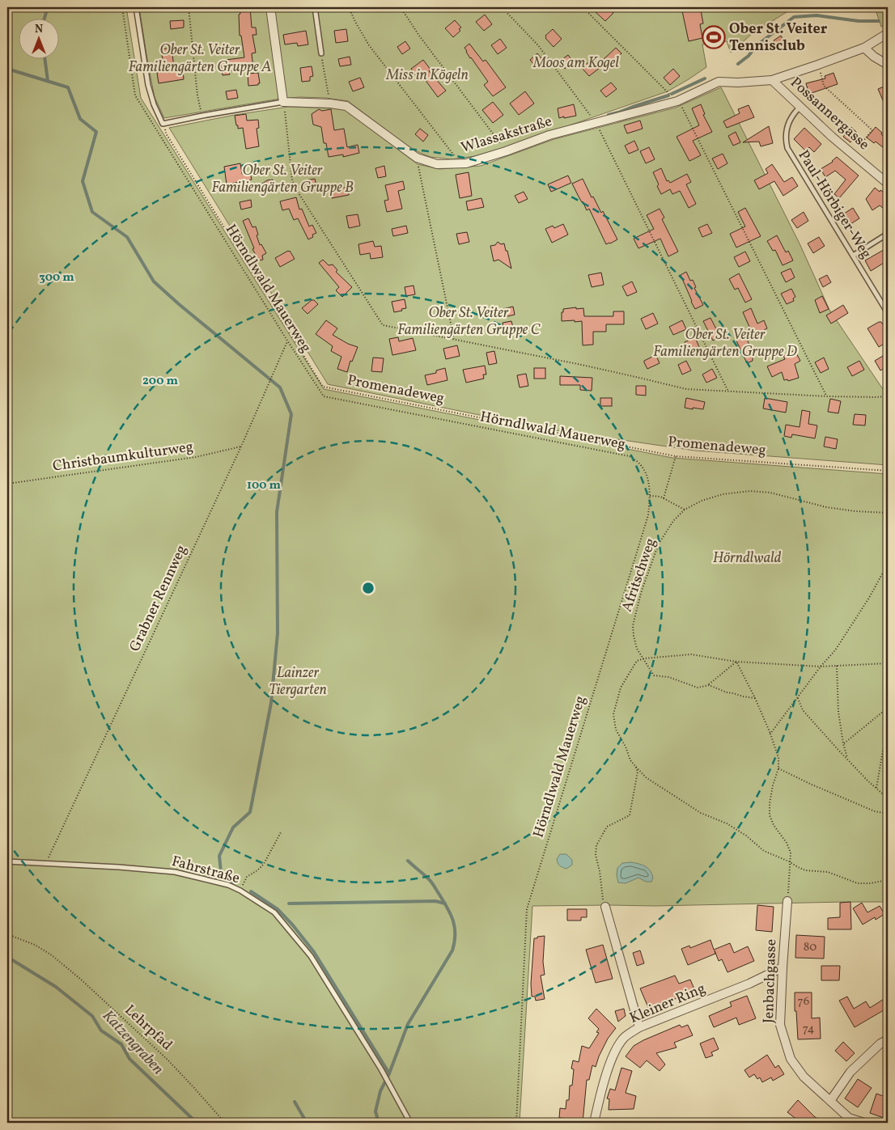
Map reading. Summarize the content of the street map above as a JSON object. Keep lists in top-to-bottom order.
{
  "streets": {
    "street": [
      "Possannergasse",
      "Wlassakstraße",
      "Jenbachgasse",
      "Kleiner Ring"
    ],
    "lane": ["Paul-Hörbiger-Weg", "Fahrstraße"],
    "path": [
      "Hörndlwald Mauerweg",
      "Promenadeweg",
      "Christbaumkulturweg",
      "Afritschweg",
      "Grabner Rennweg",
      "Lehrpfad"
    ]
  },
  "crossings": [
    ["Possannergasse", "Wlassakstraße"],
    ["Possannergasse", "Paul-Hörbiger-Weg"],
    ["Wlassakstraße", "Promenadeweg"],
    ["Hörndlwald Mauerweg", "Grabner Rennweg"],
    ["Christbaumkulturweg", "Grabner Rennweg"],
    ["Grabner Rennweg", "Fahrstraße"],
    ["Jenbachgasse", "Kleiner Ring"]
  ],
  "water": ["Katzengraben"],
  "parks": [
    "Ober St. Veiter Familiengärten Gruppe A",
    "Moos am Kogel",
    "Miss in Kögeln",
    "Ober St. Veiter Familiengärten Gruppe B",
    "Ober St. Veiter Familiengärten Gruppe C",
    "Ober St. Veiter Familiengärten Gruppe D",
    "Hörndlwald",
    "Lainzer Tiergarten"
  ],
  "places": {
    "sports": ["Ober St. Veiter Tennisclub"]
  },
  "house_numbers": ["80", "76", "74"],
  "north": "top",
  "rings": ["300 m", "200 m", "100 m"]
}
